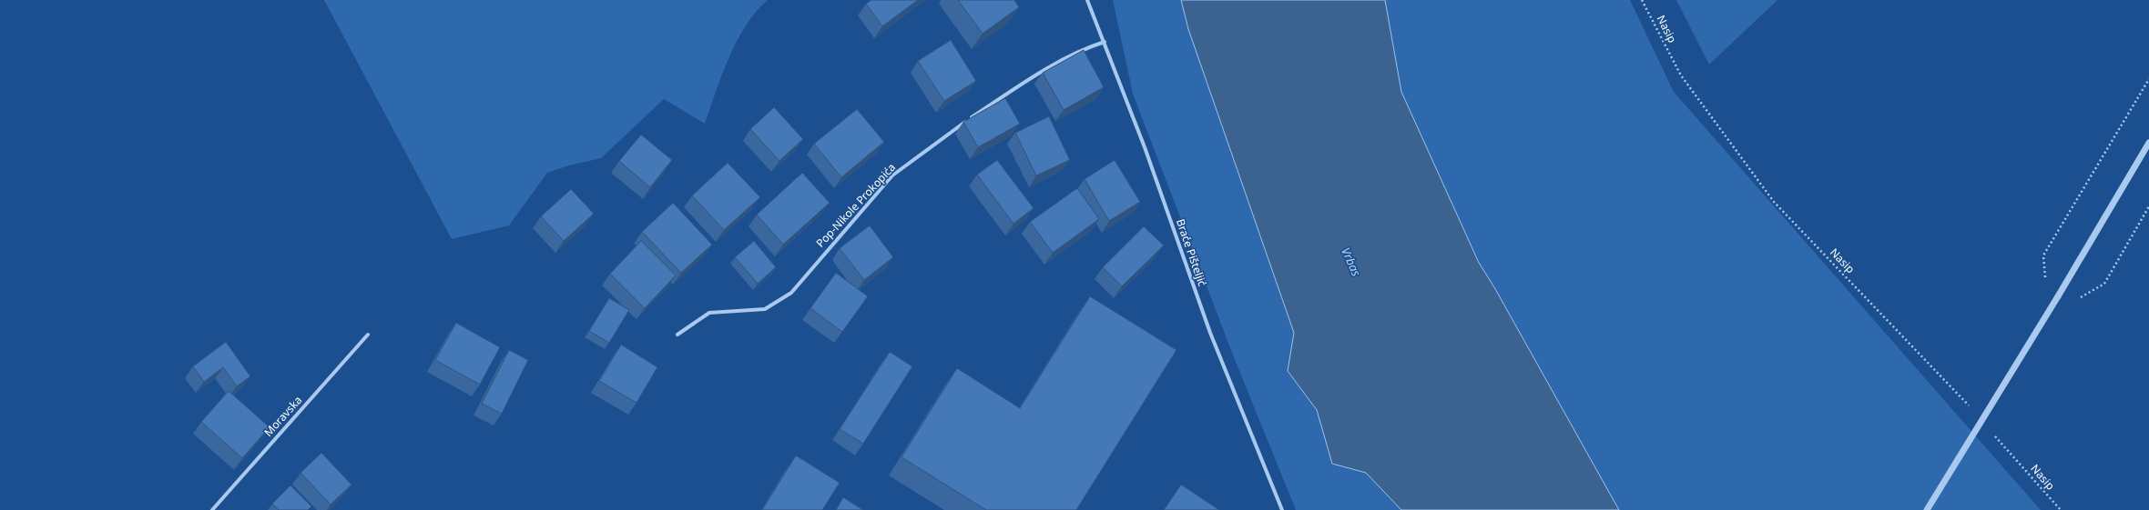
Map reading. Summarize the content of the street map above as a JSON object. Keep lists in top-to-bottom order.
{
  "streets": {
    "street": ["Pop-Nikole Prokopića", "Braće Pišteljić", "Moravska"],
    "path": ["Nasip"]
  },
  "crossings": [
    ["Pop-Nikole Prokopića", "Braće Pišteljić"]
  ],
  "water": ["Vrbas"]
}
